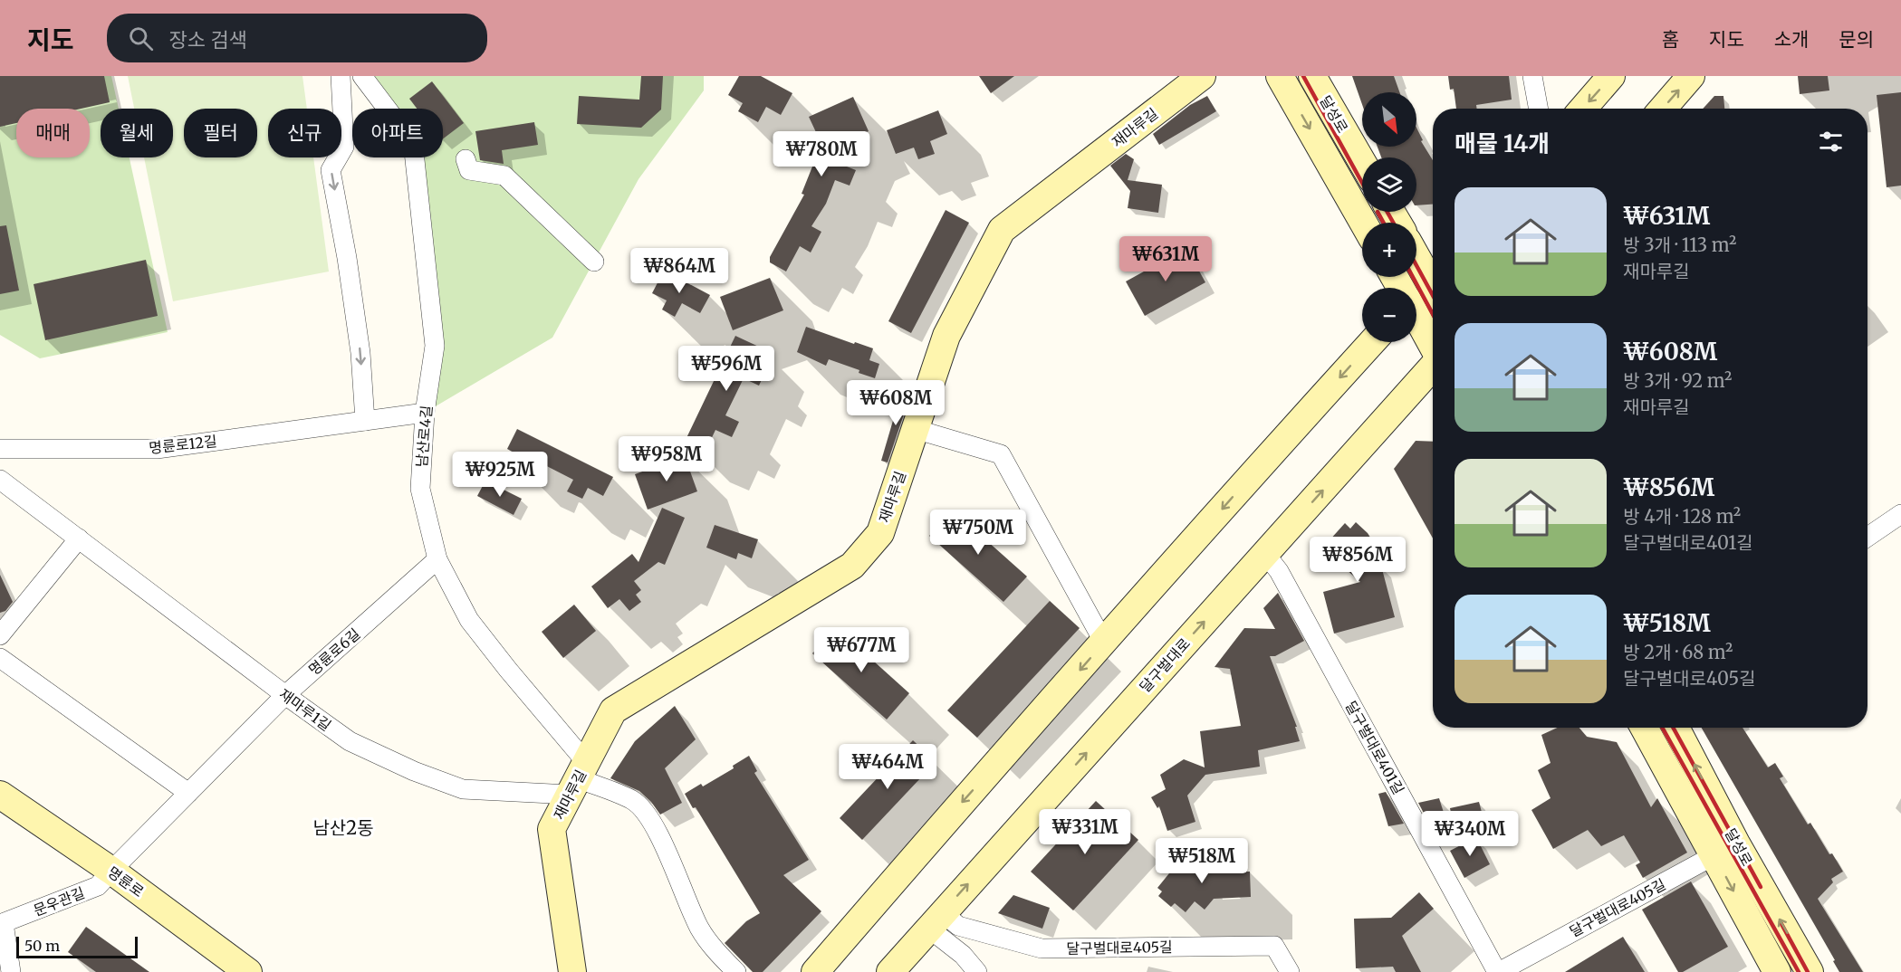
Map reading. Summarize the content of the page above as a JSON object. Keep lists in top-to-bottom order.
{
  "streets": {
    "main road": [
      "달성로",
      "재마루길",
      "달구벌대로",
      "명륜로"
    ],
    "street": [
      "남산로4길",
      "명륜로12길",
      "명륜로6길",
      "재마루1길",
      "달구벌대로401길",
      "문우관길",
      "달구벌대로405길"
    ]
  },
  "crossings": [
    ["달성로", "달구벌대로405길"],
    ["재마루길", "남산로4길"],
    ["재마루길", "재마루1길"],
    ["남산로4길", "명륜로12길"],
    ["남산로4길", "명륜로6길"],
    ["남산로4길", "재마루1길"],
    ["명륜로6길", "재마루1길"],
    ["명륜로6길", "명륜로"],
    ["명륜로6길", "문우관길"],
    ["달구벌대로", "달구벌대로401길"],
    ["달구벌대로", "달구벌대로405길"],
    ["달구벌대로401길", "달구벌대로405길"],
    ["명륜로", "문우관길"]
  ],
  "districts": ["남산2동"],
  "scale_bar": "50 m",
  "north": "bottom right",
  "page": {
    "header": "지도",
    "search": "장소 검색",
    "nav": [
      "홈",
      "지도",
      "소개",
      "문의"
    ],
    "map_buttons": ["+", "−"],
    "chip": [
      "매매",
      "월세",
      "필터",
      "신규",
      "아파트"
    ],
    "heading": "매물 14개",
    "price": [
      "₩780M",
      "₩631M",
      "₩864M",
      "₩596M",
      "₩608M",
      "₩958M",
      "₩925M",
      "₩750M",
      "₩856M",
      "₩677M",
      "₩464M",
      "₩331M",
      "₩340M",
      "₩518M"
    ],
    "list": [
      {
        "name": "₩631M",
        "note": "방 3개 · 113 m² · 재마루길"
      },
      {
        "name": "₩608M",
        "note": "방 3개 · 92 m² · 재마루길"
      },
      {
        "name": "₩856M",
        "note": "방 4개 · 128 m² · 달구벌대로401길"
      },
      {
        "name": "₩518M",
        "note": "방 2개 · 68 m² · 달구벌대로405길"
      }
    ],
    "scale": "50 m"
  }
}
